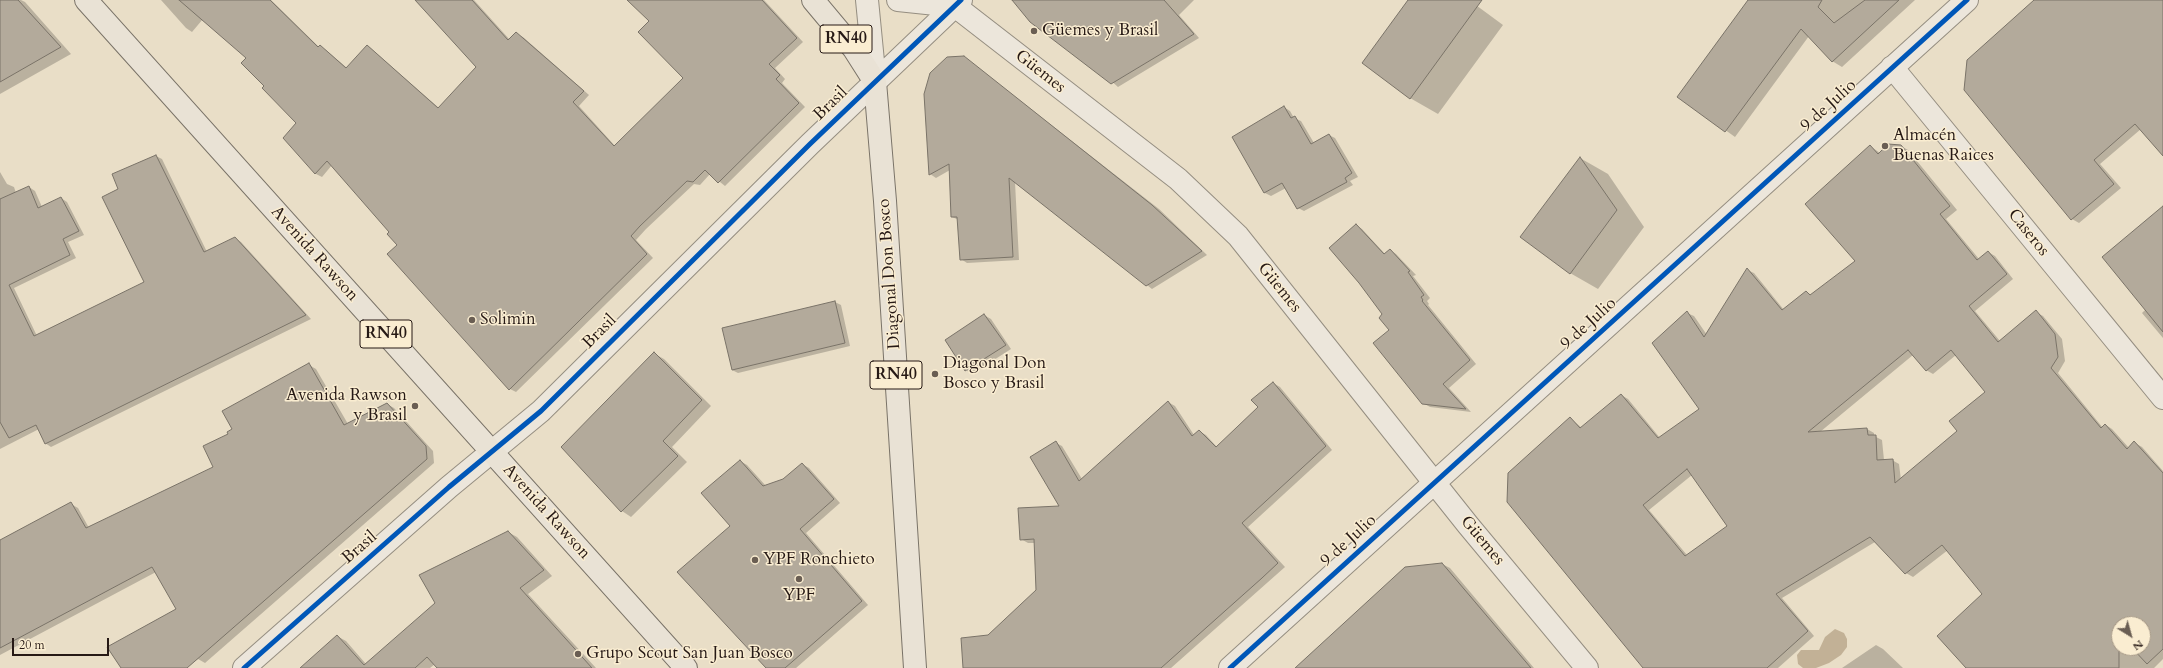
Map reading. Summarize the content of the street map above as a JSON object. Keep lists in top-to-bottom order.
{
  "streets": {
    "main road": ["RN40", "Avenida Rawson", "Diagonal Don Bosco"],
    "street": [
      "Güemes",
      "Brasil",
      "9 de Julio",
      "Caseros"
    ]
  },
  "crossings": [
    ["RN40", "Brasil"],
    ["RN40", "Diagonal Don Bosco"],
    ["Güemes", "Brasil"],
    ["Güemes", "9 de Julio"],
    ["Brasil", "Avenida Rawson"],
    ["Brasil", "Diagonal Don Bosco"],
    ["9 de Julio", "Caseros"]
  ],
  "places": [
    "Güemes y Brasil",
    "Almacén Buenas Raices",
    "Solimin",
    "Diagonal Don Bosco y Brasil",
    "Avenida Rawson y Brasil",
    "YPF Ronchieto",
    "YPF",
    "Grupo Scout San Juan Bosco"
  ],
  "scale_bar": "20 m",
  "north": "bottom right"
}
